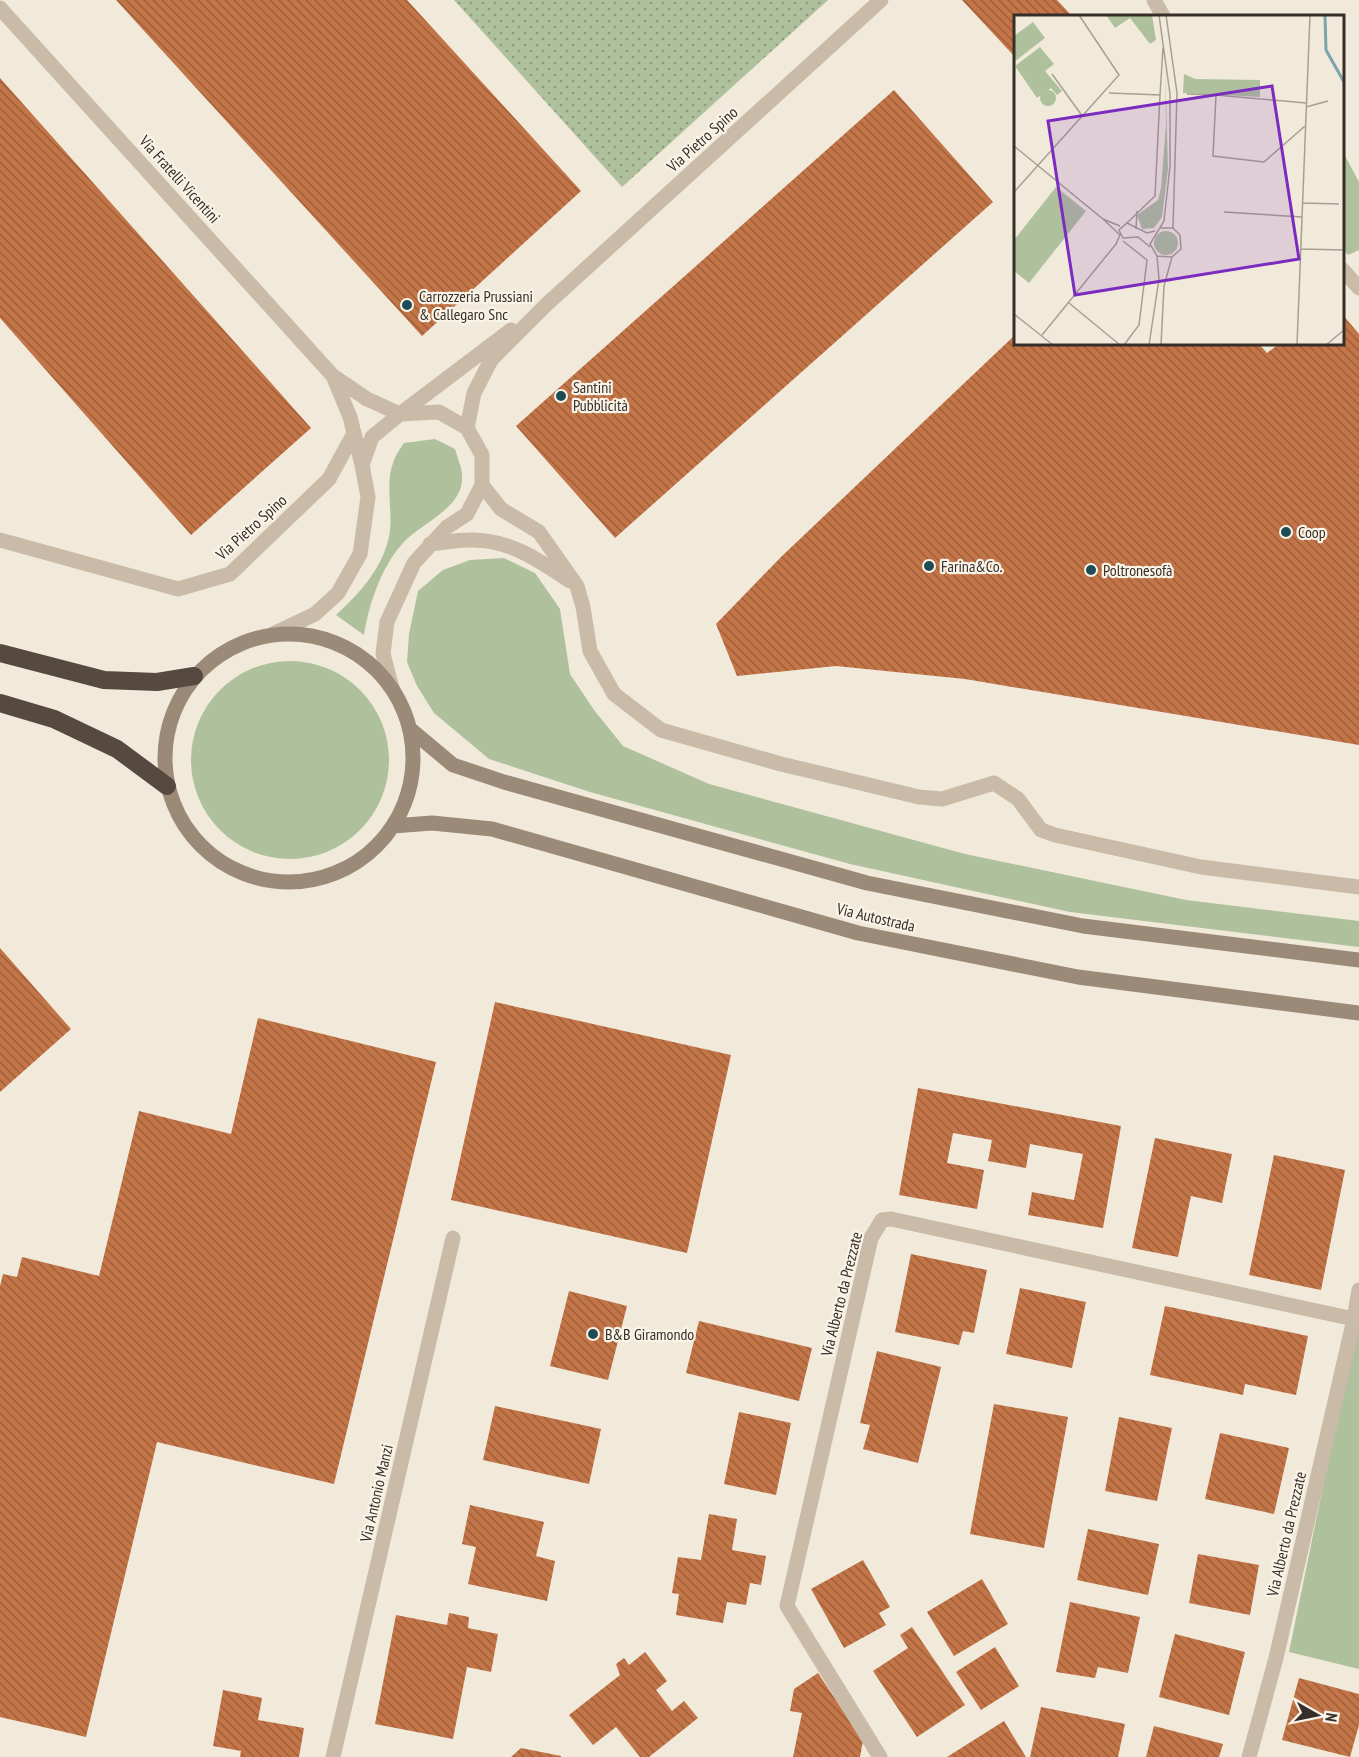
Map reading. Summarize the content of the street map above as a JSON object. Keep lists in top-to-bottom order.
{
  "streets": {
    "main road": ["Via Autostrada"],
    "street": [
      "Via Pietro Spino",
      "Via Fratelli Vicentini",
      "Via Alberto da Prezzate",
      "Via Antonio Manzi"
    ]
  },
  "places": [
    "Carrozzeria Prussiani & Callegaro Snc",
    "Santini Pubblicità",
    "Coop",
    "Farina&Co.",
    "Poltronesofà",
    "B&B Giramondo"
  ],
  "north": "right"
}
